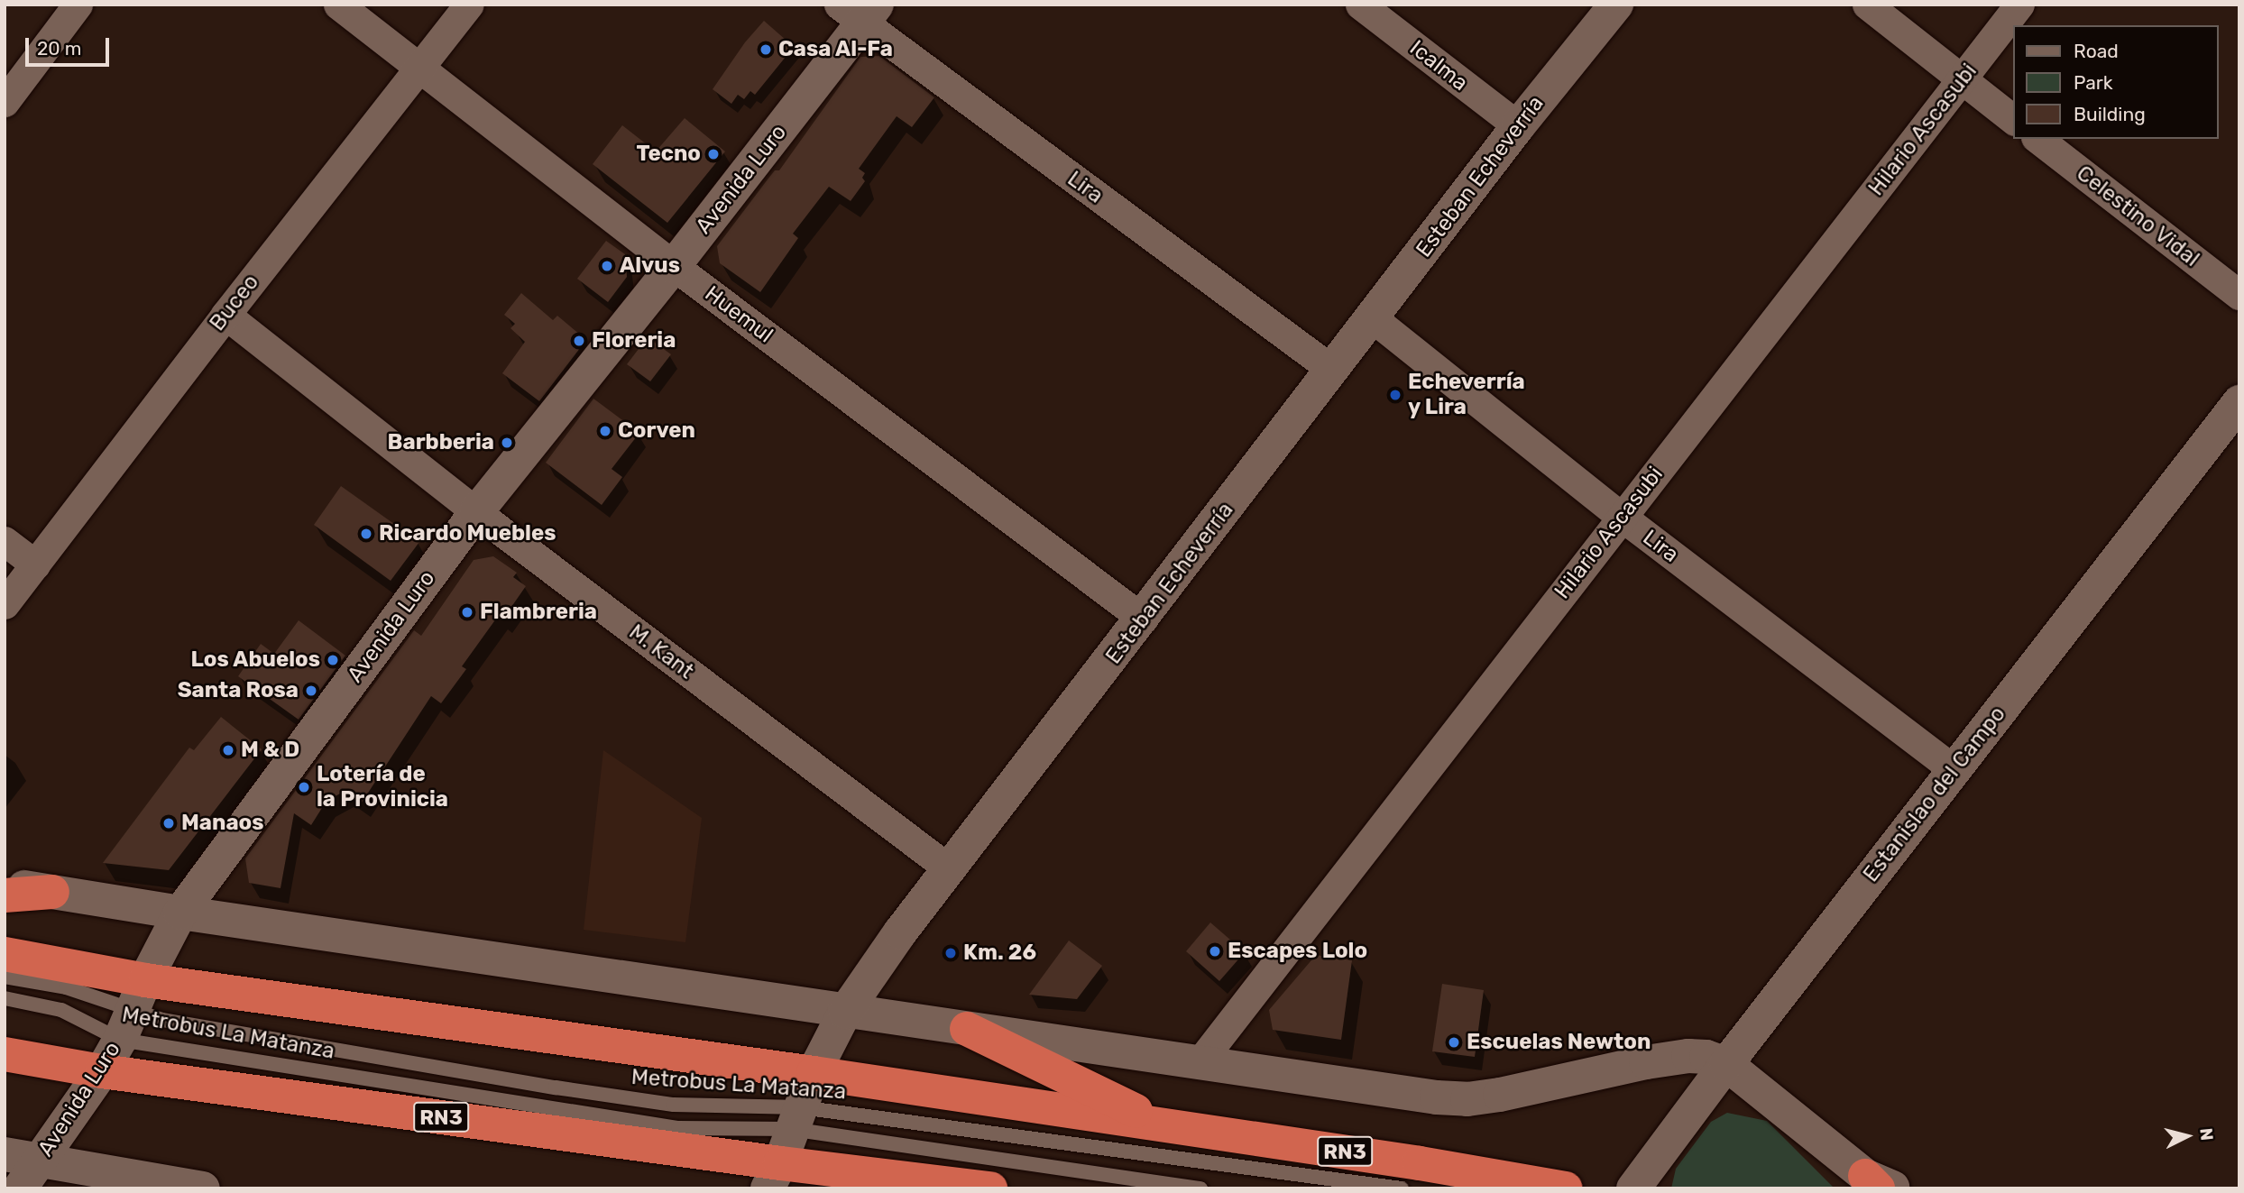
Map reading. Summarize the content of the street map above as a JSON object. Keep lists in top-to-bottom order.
{
  "streets": {
    "highway": ["RN3"],
    "street": [
      "Icalma",
      "Hilario Ascasubi",
      "Esteban Echeverría",
      "Avenida Luro",
      "Lira",
      "Celestino Vidal",
      "Buceo",
      "Huemul",
      "M. Kant",
      "Estanislao del Campo"
    ],
    "lane": ["Metrobus La Matanza"]
  },
  "crossings": [
    ["Icalma", "Esteban Echeverría"],
    ["Hilario Ascasubi", "Lira"],
    ["Esteban Echeverría", "Lira"],
    ["Esteban Echeverría", "Huemul"],
    ["Esteban Echeverría", "M. Kant"],
    ["Esteban Echeverría", "Metrobus La Matanza"],
    ["Esteban Echeverría", "RN3"],
    ["Avenida Luro", "Lira"],
    ["Avenida Luro", "Huemul"],
    ["Avenida Luro", "M. Kant"],
    ["Avenida Luro", "Metrobus La Matanza"],
    ["Avenida Luro", "RN3"],
    ["Lira", "Estanislao del Campo"],
    ["Buceo", "Huemul"],
    ["Buceo", "M. Kant"],
    ["Metrobus La Matanza", "RN3"]
  ],
  "places": [
    "Casa Al-Fa",
    "Tecno",
    "Alvus",
    "Floreria",
    "Echeverría y Lira",
    "Corven",
    "Barbberia",
    "Ricardo Muebles",
    "Flambreria",
    "Los Abuelos",
    "Santa Rosa",
    "M & D",
    "Lotería de la Provinicia",
    "Manaos",
    "Escapes Lolo",
    "Km. 26",
    "Escuelas Newton"
  ],
  "legend": ["Road", "Park", "Building"],
  "scale_bar": "20 m",
  "north": "right"
}
